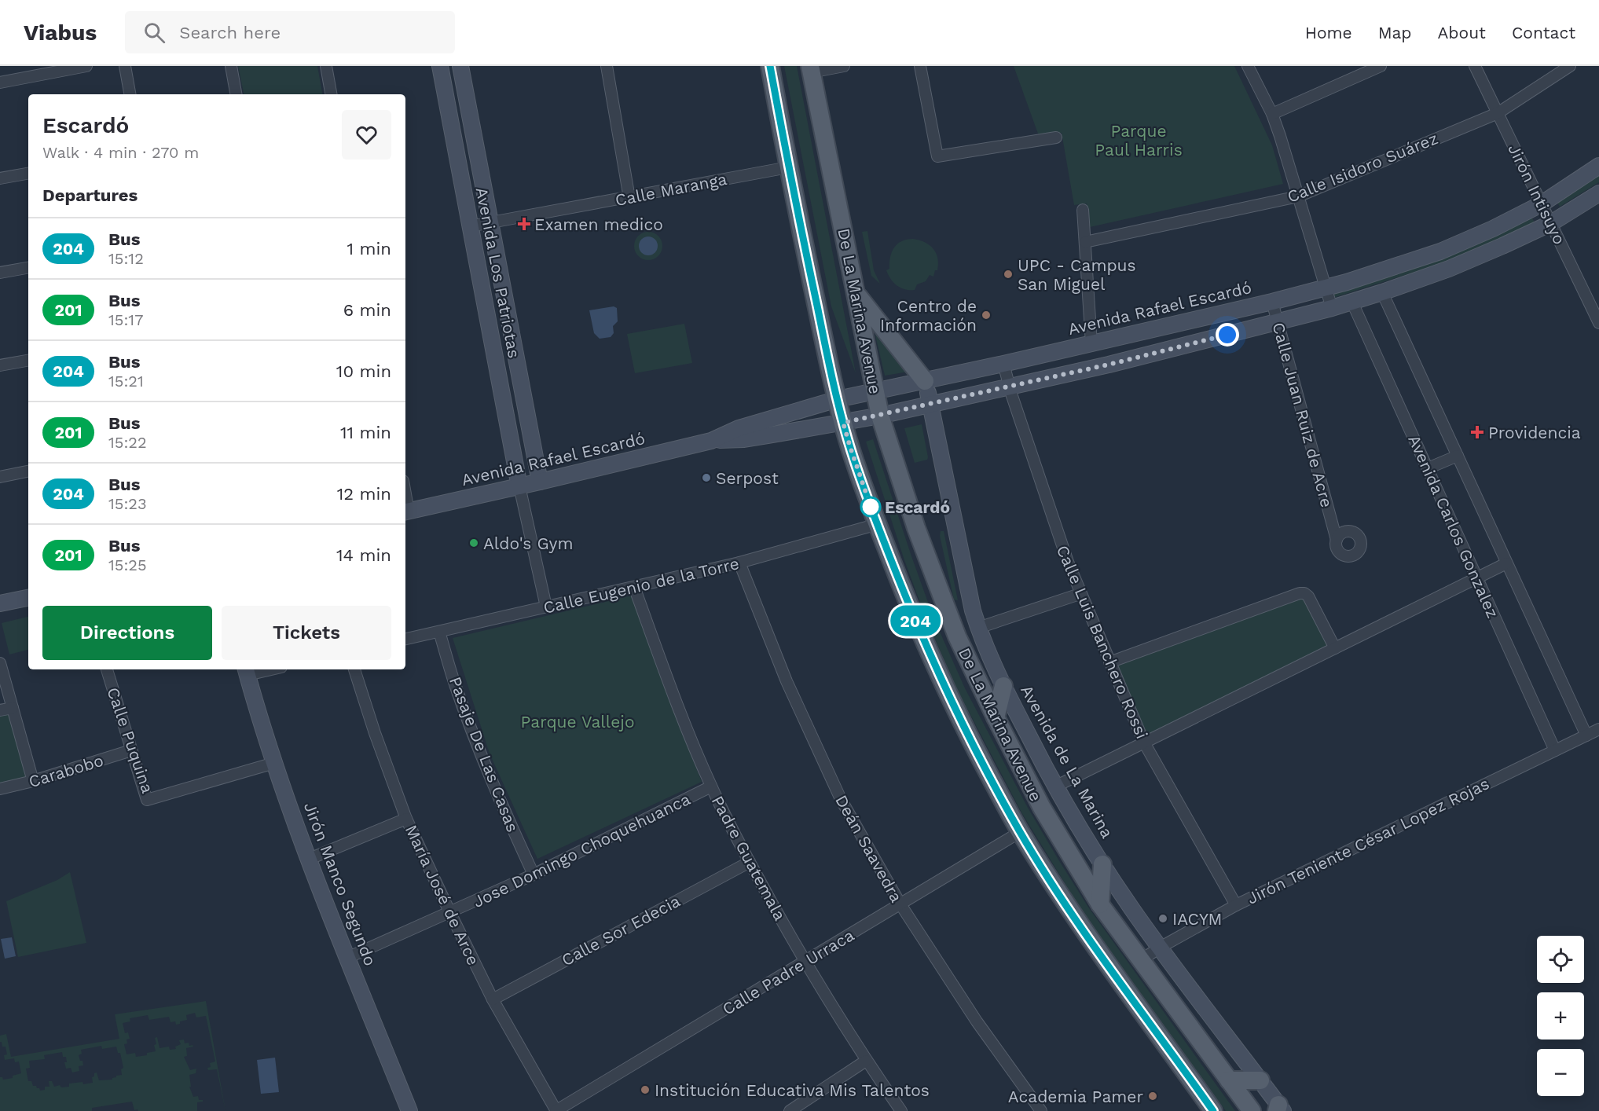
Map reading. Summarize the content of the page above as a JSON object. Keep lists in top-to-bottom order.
{
  "streets": {
    "main road": ["De La Marina Avenue"],
    "street": [
      "Calle Isidoro Suárez",
      "Calle Maranga",
      "Jirón Intisuyo",
      "Avenida Los Patriotas",
      "Avenida Rafael Escardó",
      "Calle Juan Ruiz de Acre",
      "Avenida Carlos Gonzalez",
      "Calle Eugenio de la Torre",
      "Calle Luis Banchero Rossi",
      "Calle Puquina",
      "Pasaje De Las Casas",
      "Avenida de La Marina",
      "Carabobo",
      "Jirón Teniente César Lopez Rojas",
      "Deán Saavedra",
      "Jose Domingo Choquehuanca",
      "Padre Guatemala",
      "Jirón Manco Segundo",
      "María José de Arce",
      "Calle Sor Edecia",
      "Calle Padre Urraca"
    ]
  },
  "crossings": [
    ["Calle Isidoro Suárez", "Jirón Intisuyo"],
    ["Calle Maranga", "Avenida Los Patriotas"],
    ["Calle Maranga", "De La Marina Avenue"],
    ["Jirón Intisuyo", "Avenida Rafael Escardó"],
    ["Avenida Los Patriotas", "Avenida Rafael Escardó"],
    ["Avenida Rafael Escardó", "De La Marina Avenue"],
    ["Avenida Rafael Escardó", "Calle Juan Ruiz de Acre"],
    ["Avenida Rafael Escardó", "Avenida Carlos Gonzalez"],
    ["Avenida Rafael Escardó", "Calle Luis Banchero Rossi"],
    ["Avenida Rafael Escardó", "Avenida de La Marina"],
    ["De La Marina Avenue", "Calle Eugenio de la Torre"],
    ["De La Marina Avenue", "Jirón Teniente César Lopez Rojas"],
    ["De La Marina Avenue", "Calle Padre Urraca"],
    ["Avenida Carlos Gonzalez", "Jirón Teniente César Lopez Rojas"],
    ["Calle Eugenio de la Torre", "Pasaje De Las Casas"],
    ["Calle Eugenio de la Torre", "Deán Saavedra"],
    ["Calle Eugenio de la Torre", "Padre Guatemala"],
    ["Calle Luis Banchero Rossi", "Jirón Teniente César Lopez Rojas"],
    ["Calle Puquina", "Carabobo"],
    ["Calle Puquina", "Jirón Manco Segundo"],
    ["Pasaje De Las Casas", "Jose Domingo Choquehuanca"],
    ["Avenida de La Marina", "Jirón Teniente César Lopez Rojas"],
    ["Deán Saavedra", "Calle Padre Urraca"],
    ["Jose Domingo Choquehuanca", "Padre Guatemala"],
    ["Jose Domingo Choquehuanca", "Jirón Manco Segundo"],
    ["Jose Domingo Choquehuanca", "María José de Arce"],
    ["Padre Guatemala", "Calle Sor Edecia"],
    ["Padre Guatemala", "Calle Padre Urraca"],
    ["María José de Arce", "Calle Sor Edecia"],
    ["María José de Arce", "Calle Padre Urraca"]
  ],
  "parks": ["Parque Paul Harris", "Parque Vallejo"],
  "places": {
    "health": ["Examen medico", "Providencia"],
    "other": [
      "UPC - Campus San Miguel",
      "Centro de Información",
      "Serpost",
      "Escardó",
      "Aldo's Gym",
      "IACYM",
      "Institución Educativa Mis Talentos",
      "Academia Pamer"
    ]
  },
  "lines": ["bus line 204"],
  "page": {
    "header": "Viabus",
    "search": "Search here",
    "nav": [
      "Home",
      "Map",
      "About",
      "Contact"
    ],
    "on_map": "204",
    "heading": [
      ["Escardó", "Walk · 4 min · 270 m"],
      "Departures"
    ],
    "list": [
      {
        "mark": "204",
        "name": "Bus",
        "note": "15:12",
        "value": "1 min"
      },
      {
        "mark": "201",
        "name": "Bus",
        "note": "15:17",
        "value": "6 min"
      },
      {
        "mark": "204",
        "name": "Bus",
        "note": "15:21",
        "value": "10 min"
      },
      {
        "mark": "201",
        "name": "Bus",
        "note": "15:22",
        "value": "11 min"
      },
      {
        "mark": "204",
        "name": "Bus",
        "note": "15:23",
        "value": "12 min"
      },
      {
        "mark": "201",
        "name": "Bus",
        "note": "15:25",
        "value": "14 min"
      }
    ],
    "buttons": ["Directions", "Tickets"],
    "map_buttons": ["+", "−"]
  }
}
